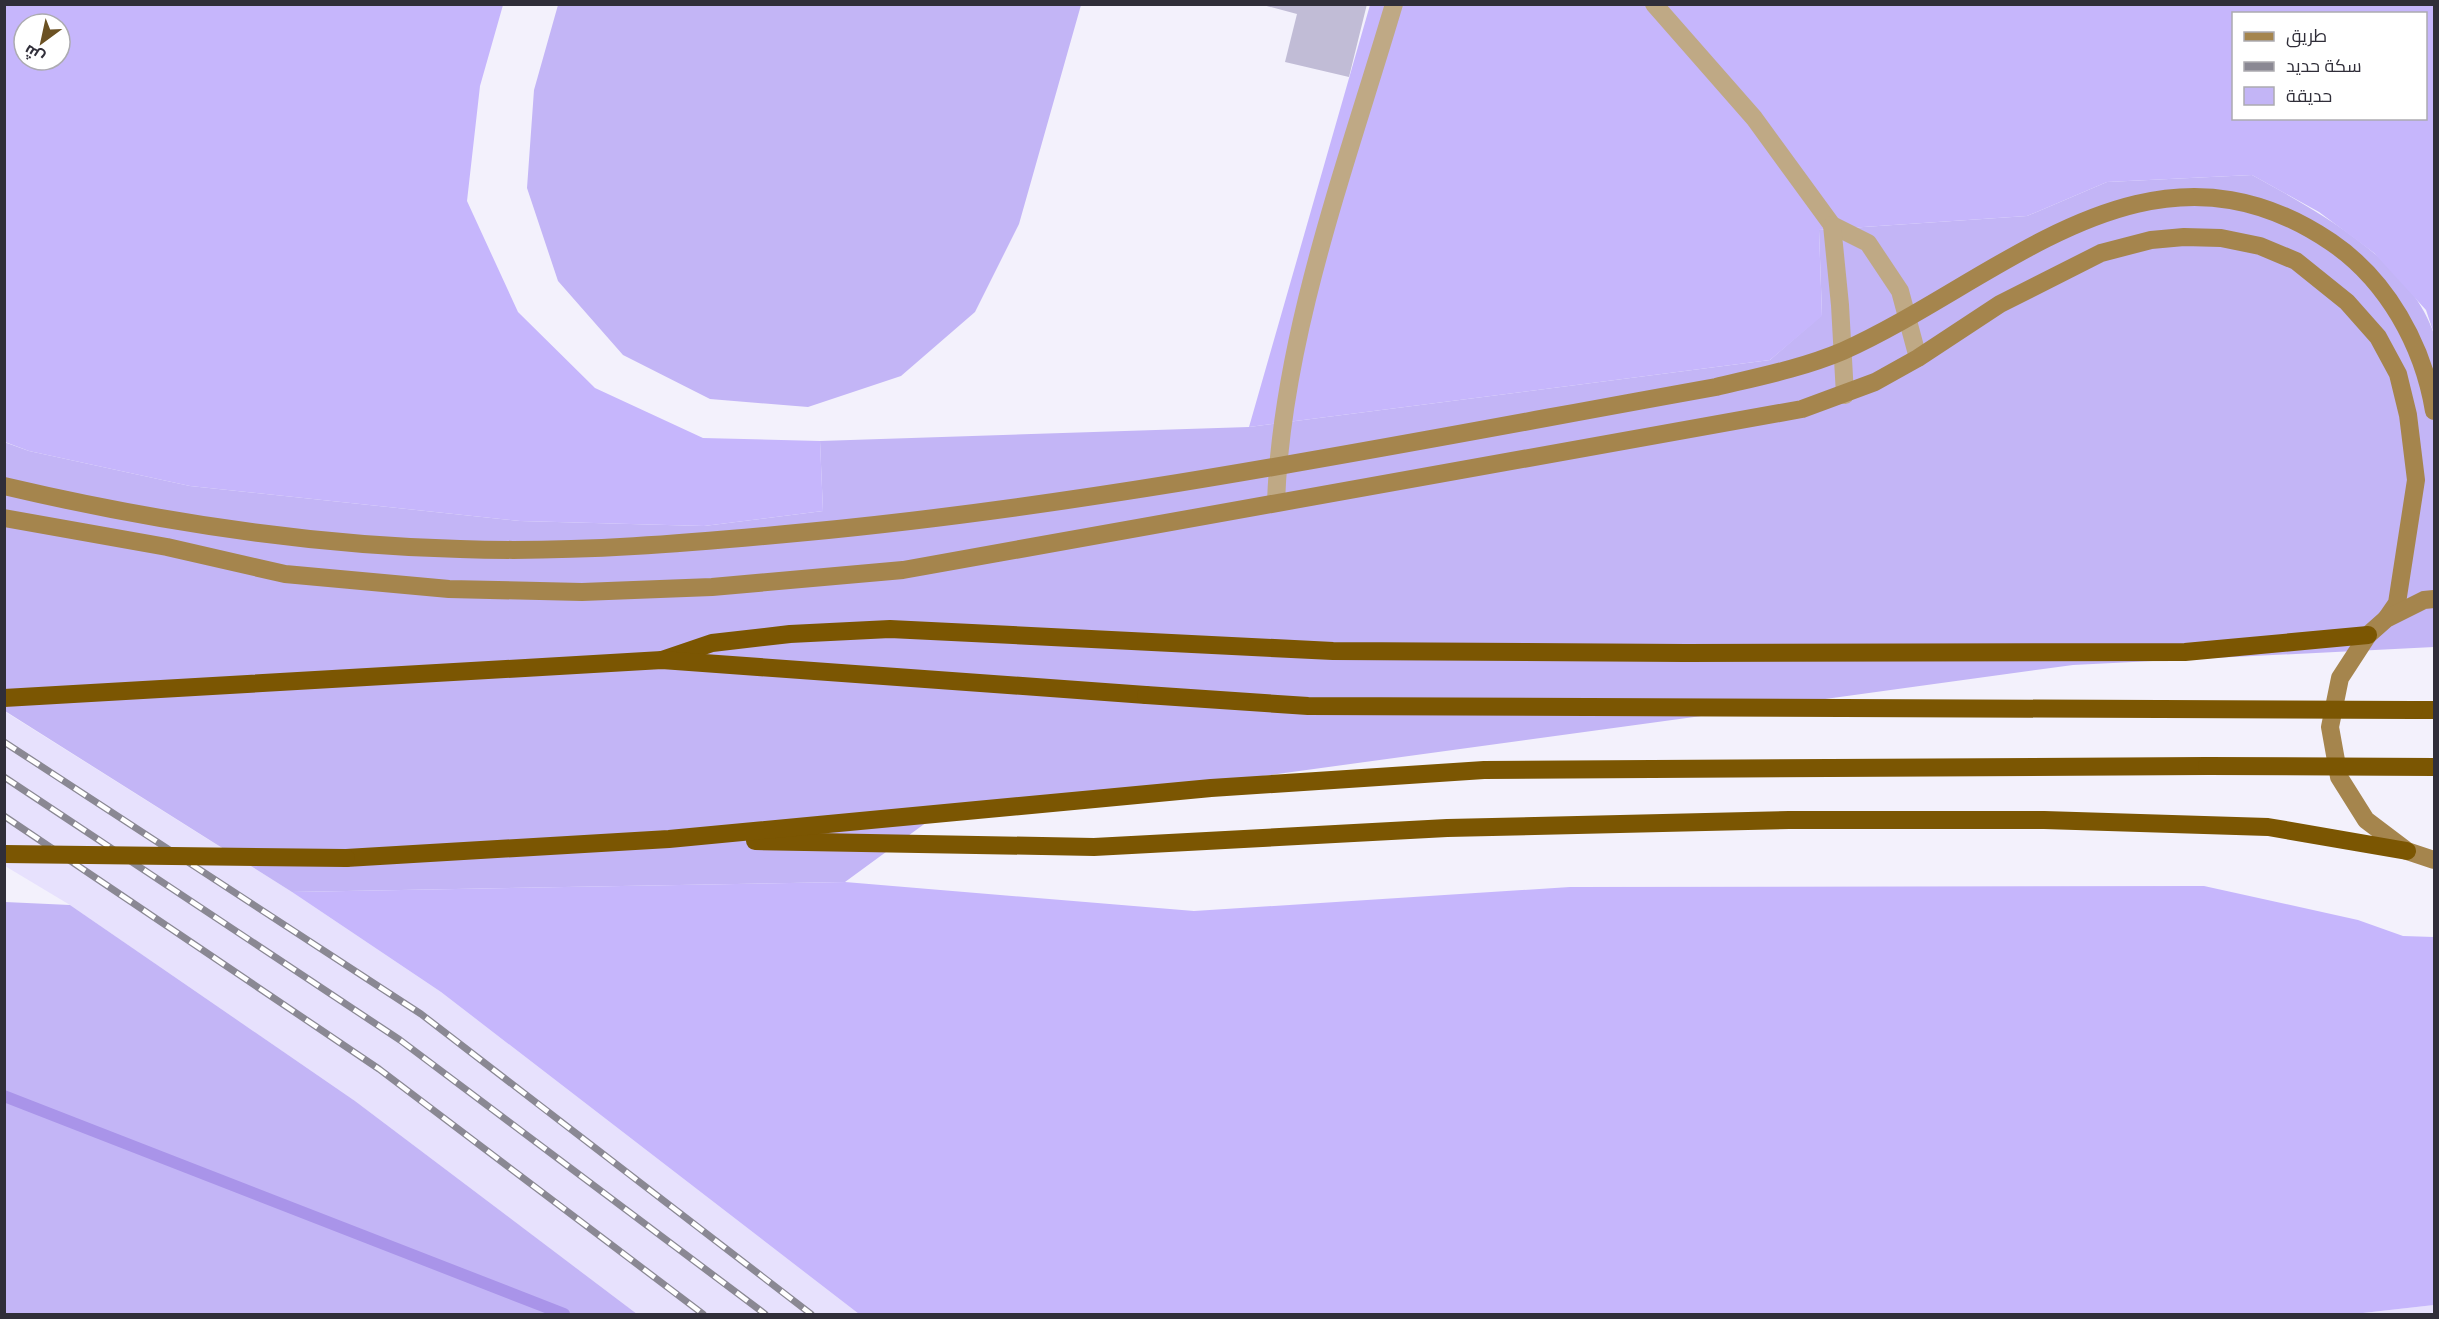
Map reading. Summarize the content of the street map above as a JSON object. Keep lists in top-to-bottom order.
{
  "legend": ["طريق", "سكة حديد", "حديقة"],
  "north": "bottom left"
}
